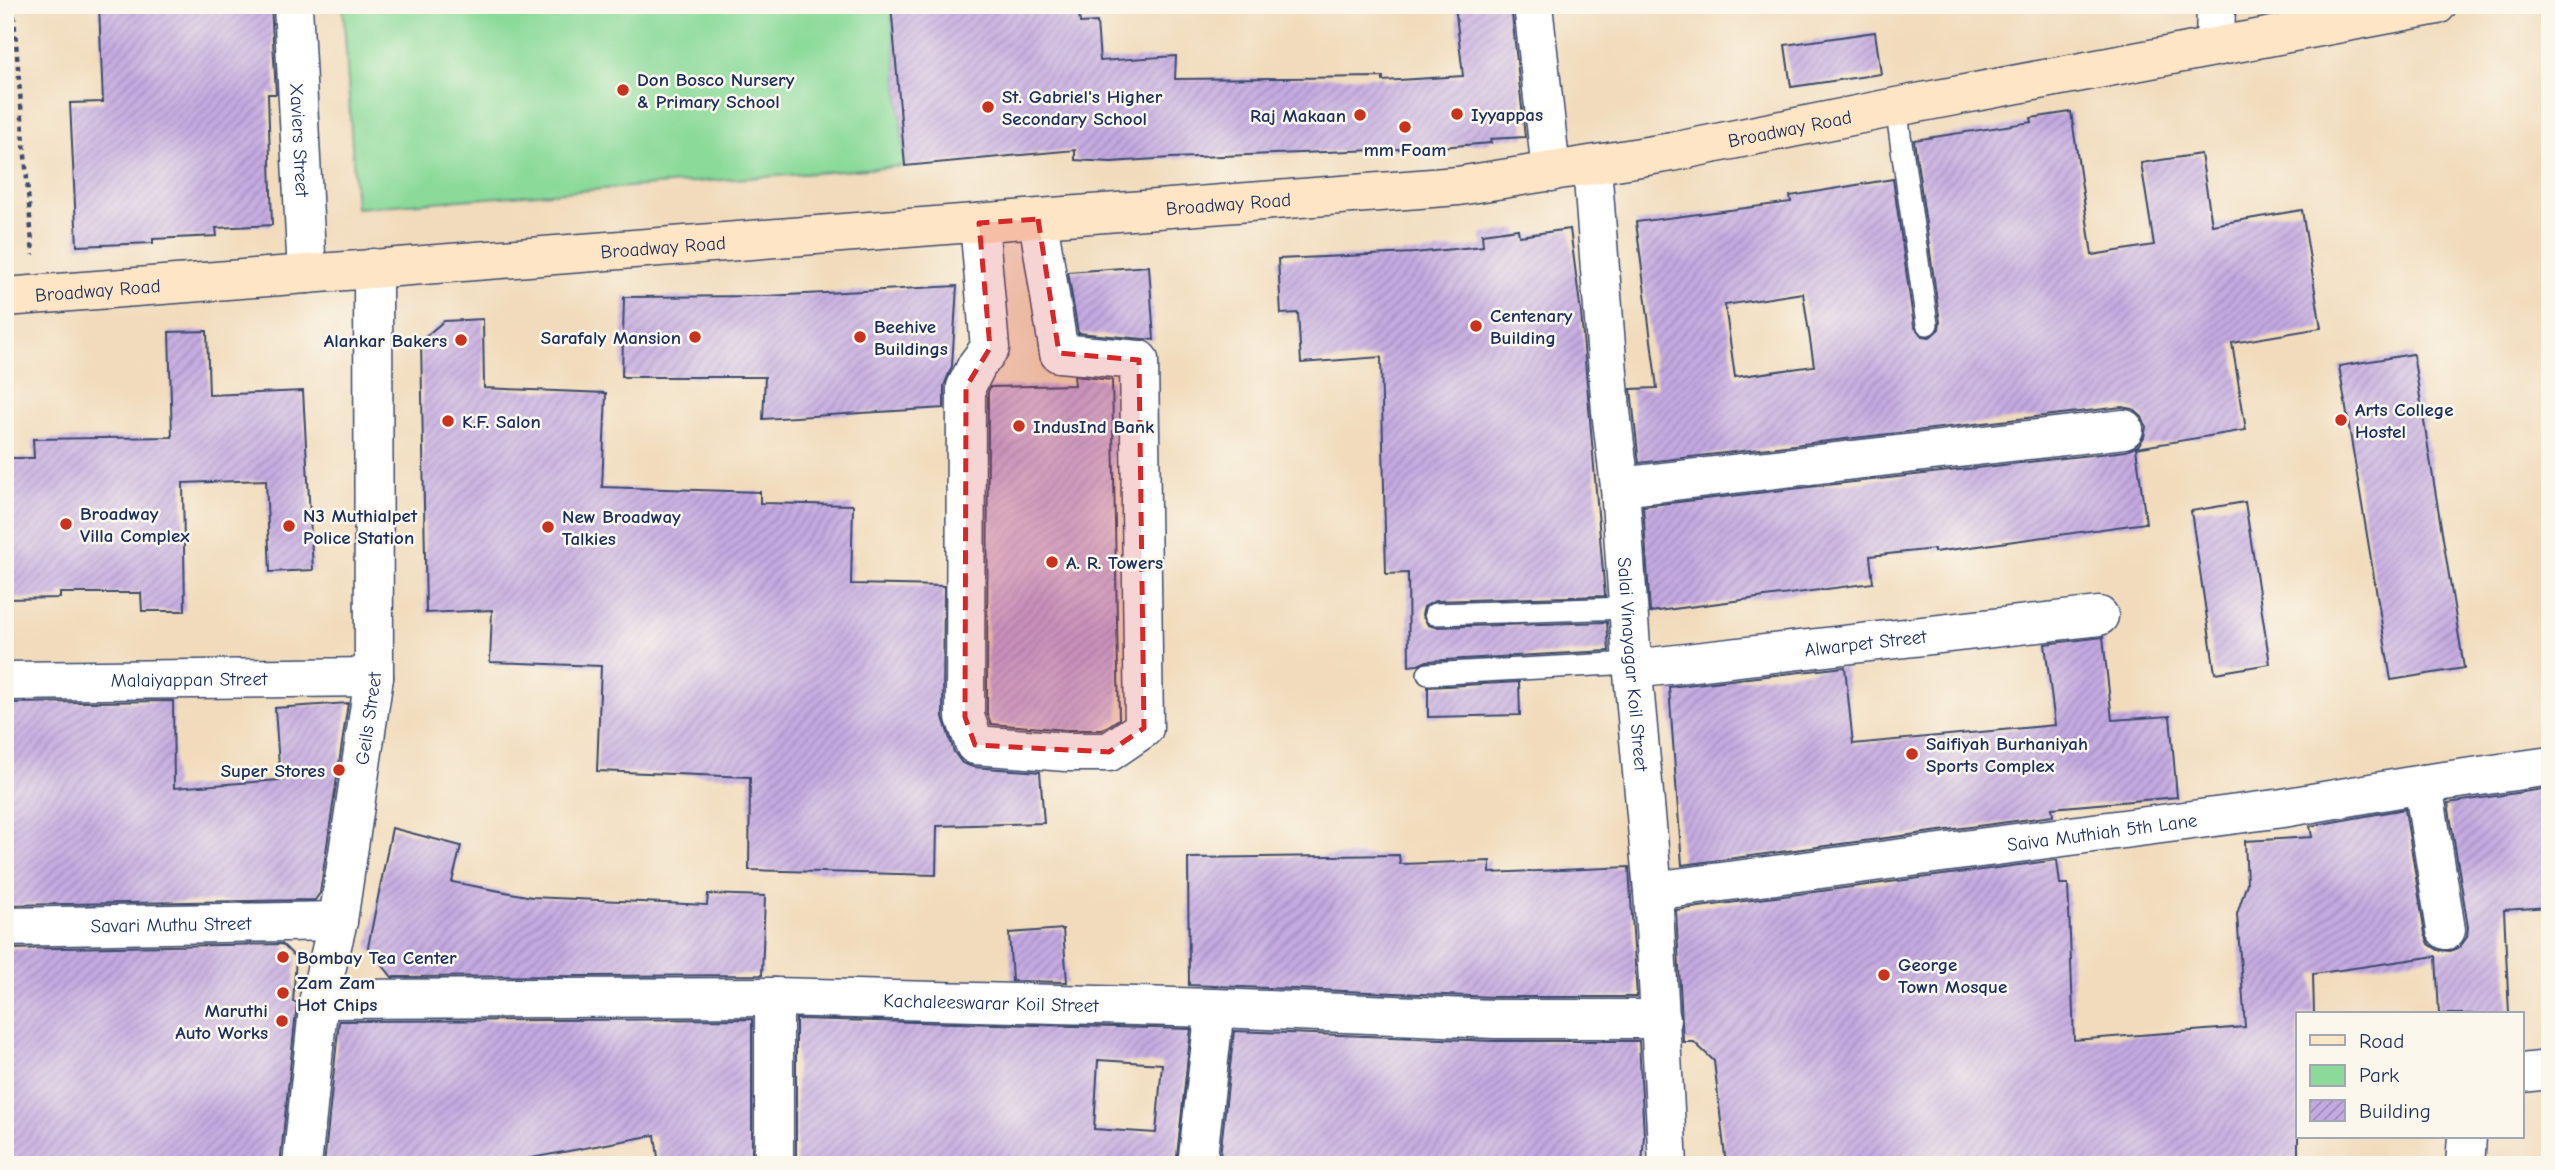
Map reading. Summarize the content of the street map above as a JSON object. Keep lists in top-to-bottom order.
{
  "streets": {
    "main road": ["Broadway Road"],
    "street": [
      "Xaviers Street",
      "Alwarpet Street",
      "Salai Vinayagar Koil Street",
      "Malaiyappan Street",
      "Geils Street",
      "Saiva Muthiah 5th Lane",
      "Savari Muthu Street",
      "Kachaleeswarar Koil Street"
    ]
  },
  "crossings": [
    ["Broadway Road", "Xaviers Street"],
    ["Broadway Road", "Salai Vinayagar Koil Street"],
    ["Broadway Road", "Geils Street"],
    ["Alwarpet Street", "Salai Vinayagar Koil Street"],
    ["Salai Vinayagar Koil Street", "Saiva Muthiah 5th Lane"],
    ["Salai Vinayagar Koil Street", "Kachaleeswarar Koil Street"],
    ["Malaiyappan Street", "Geils Street"],
    ["Geils Street", "Savari Muthu Street"],
    ["Geils Street", "Kachaleeswarar Koil Street"]
  ],
  "places": [
    "Don Bosco Nursery & Primary School",
    "St. Gabriel's Higher Secondary School",
    "Iyyappas",
    "Raj Makaan",
    "mm Foam",
    "Centenary Building",
    "Sarafaly Mansion",
    "Beehive Buildings",
    "Alankar Bakers",
    "Arts College Hostel",
    "K.F. Salon",
    "IndusInd Bank",
    "Broadway Villa Complex",
    "N3 Muthialpet Police Station",
    "New Broadway Talkies",
    "A. R. Towers",
    "Saifiyah Burhaniyah Sports Complex",
    "Super Stores",
    "Bombay Tea Center",
    "George Town Mosque",
    "Zam Zam Hot Chips",
    "Maruthi Auto Works"
  ],
  "legend": ["Road", "Park", "Building"]
}
